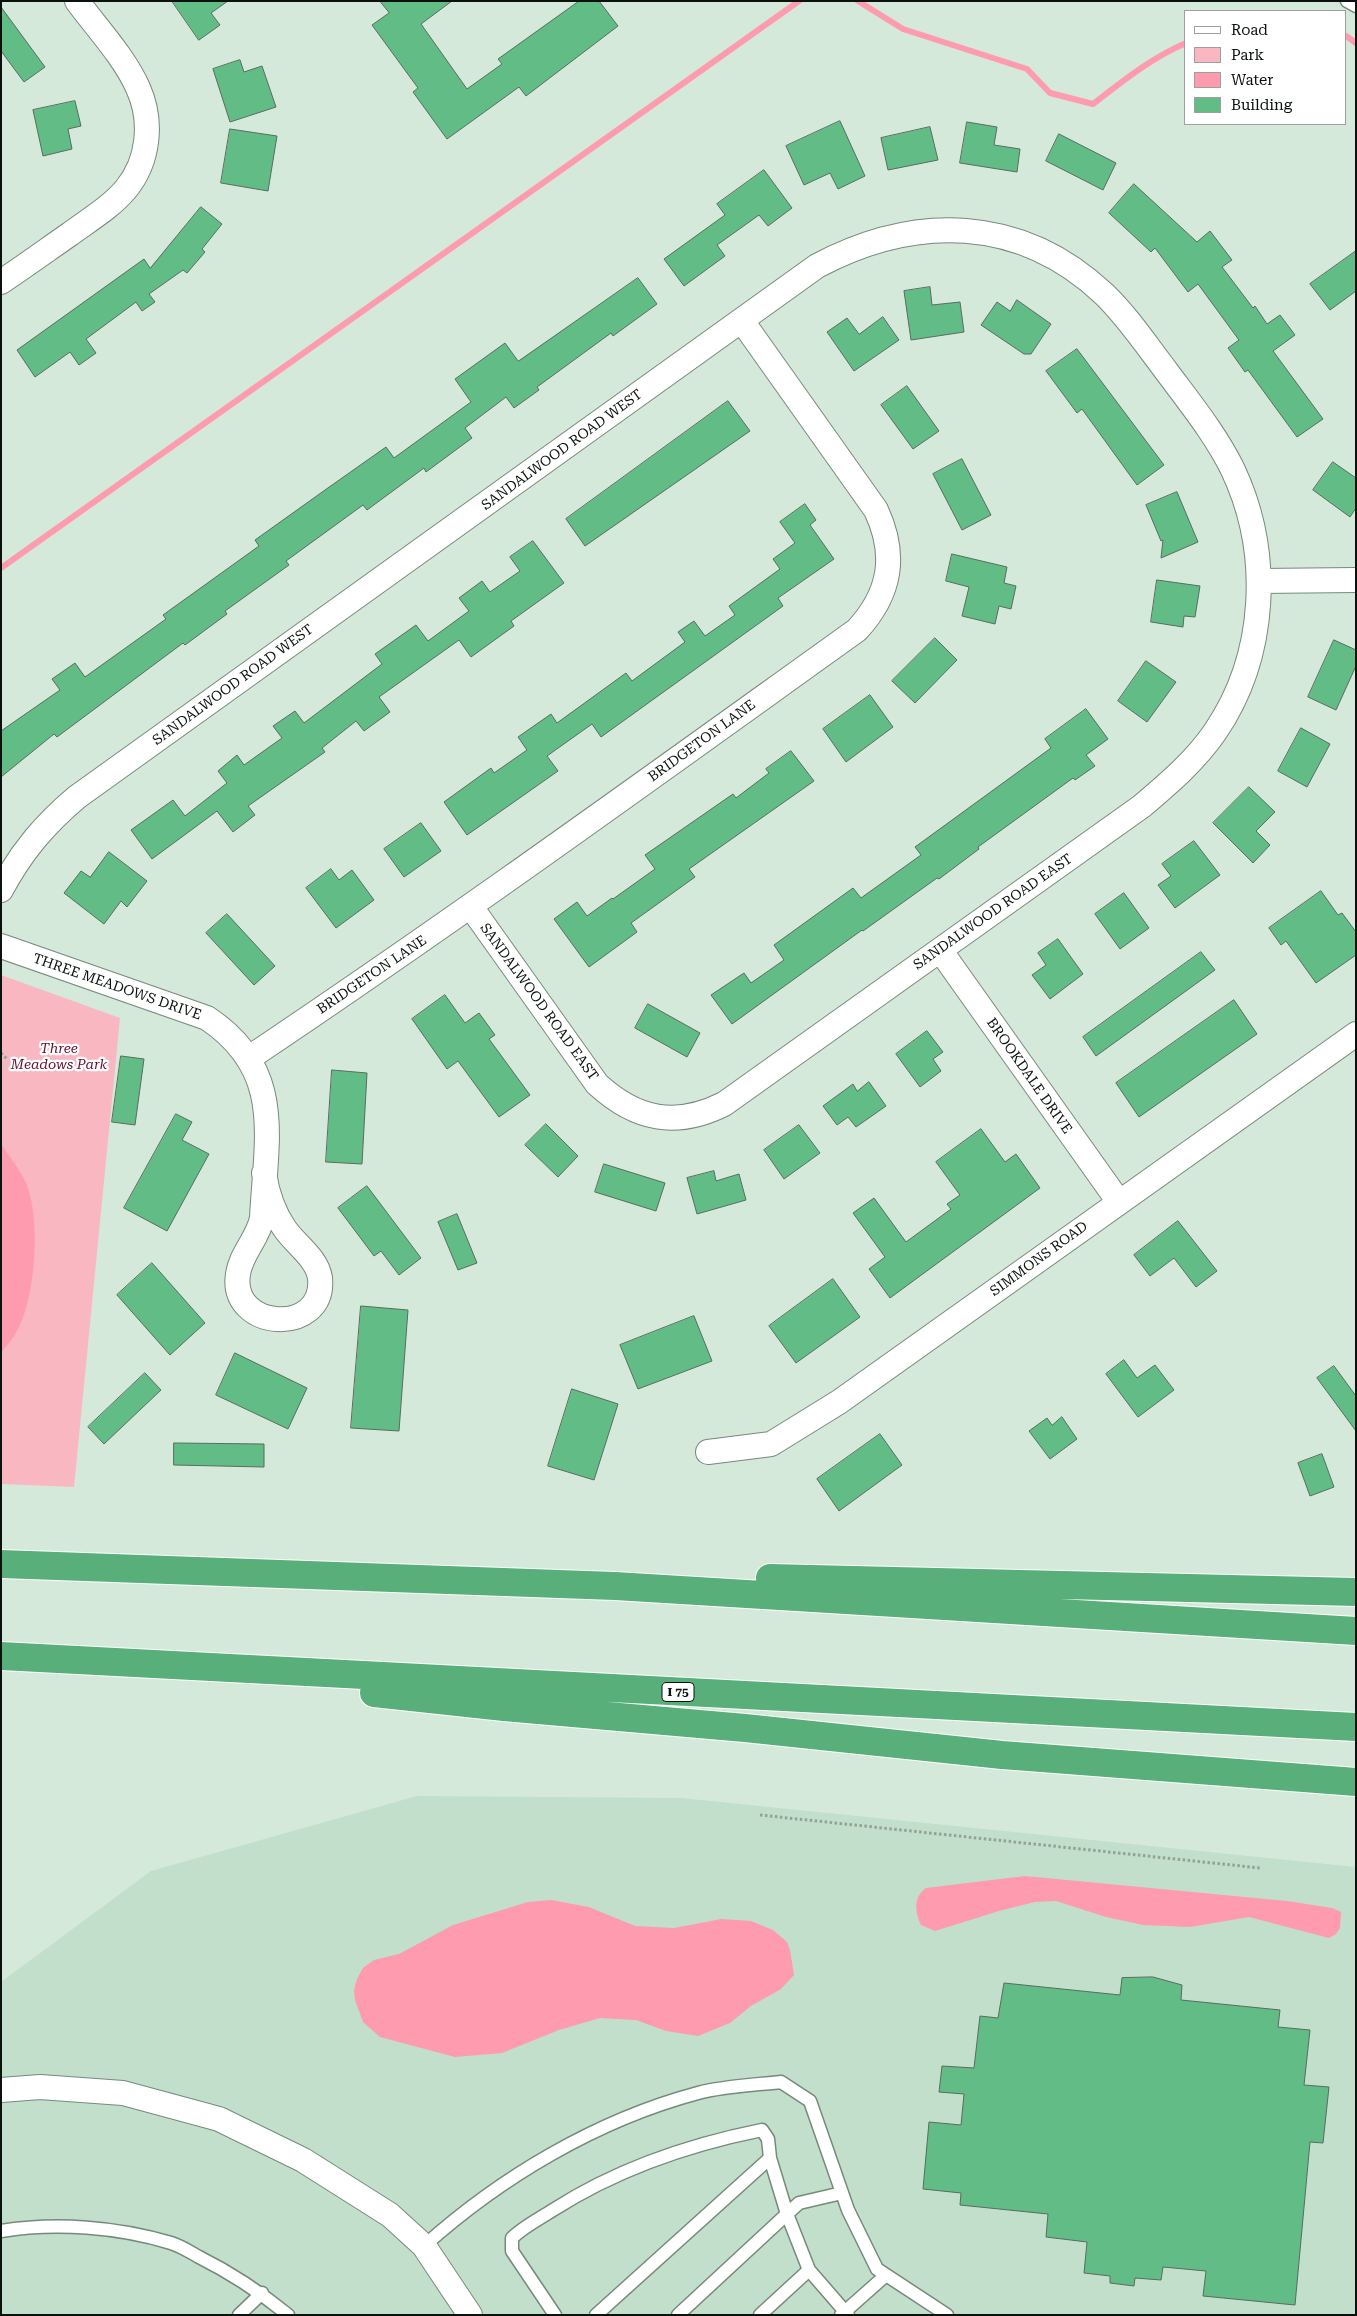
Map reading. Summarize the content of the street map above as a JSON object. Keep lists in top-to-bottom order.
{
  "streets": {
    "highway": ["I 75"],
    "street": [
      "SANDALWOOD ROAD WEST",
      "BRIDGETON LANE",
      "SANDALWOOD ROAD EAST",
      "THREE MEADOWS DRIVE",
      "BROOKDALE DRIVE",
      "SIMMONS ROAD"
    ]
  },
  "crossings": [
    ["SANDALWOOD ROAD WEST", "BRIDGETON LANE"],
    ["SANDALWOOD ROAD WEST", "SANDALWOOD ROAD EAST"],
    ["BRIDGETON LANE", "SANDALWOOD ROAD EAST"],
    ["BRIDGETON LANE", "THREE MEADOWS DRIVE"],
    ["SANDALWOOD ROAD EAST", "BROOKDALE DRIVE"],
    ["BROOKDALE DRIVE", "SIMMONS ROAD"]
  ],
  "parks": ["Three Meadows Park"],
  "legend": [
    "Road",
    "Park",
    "Water",
    "Building"
  ]
}
